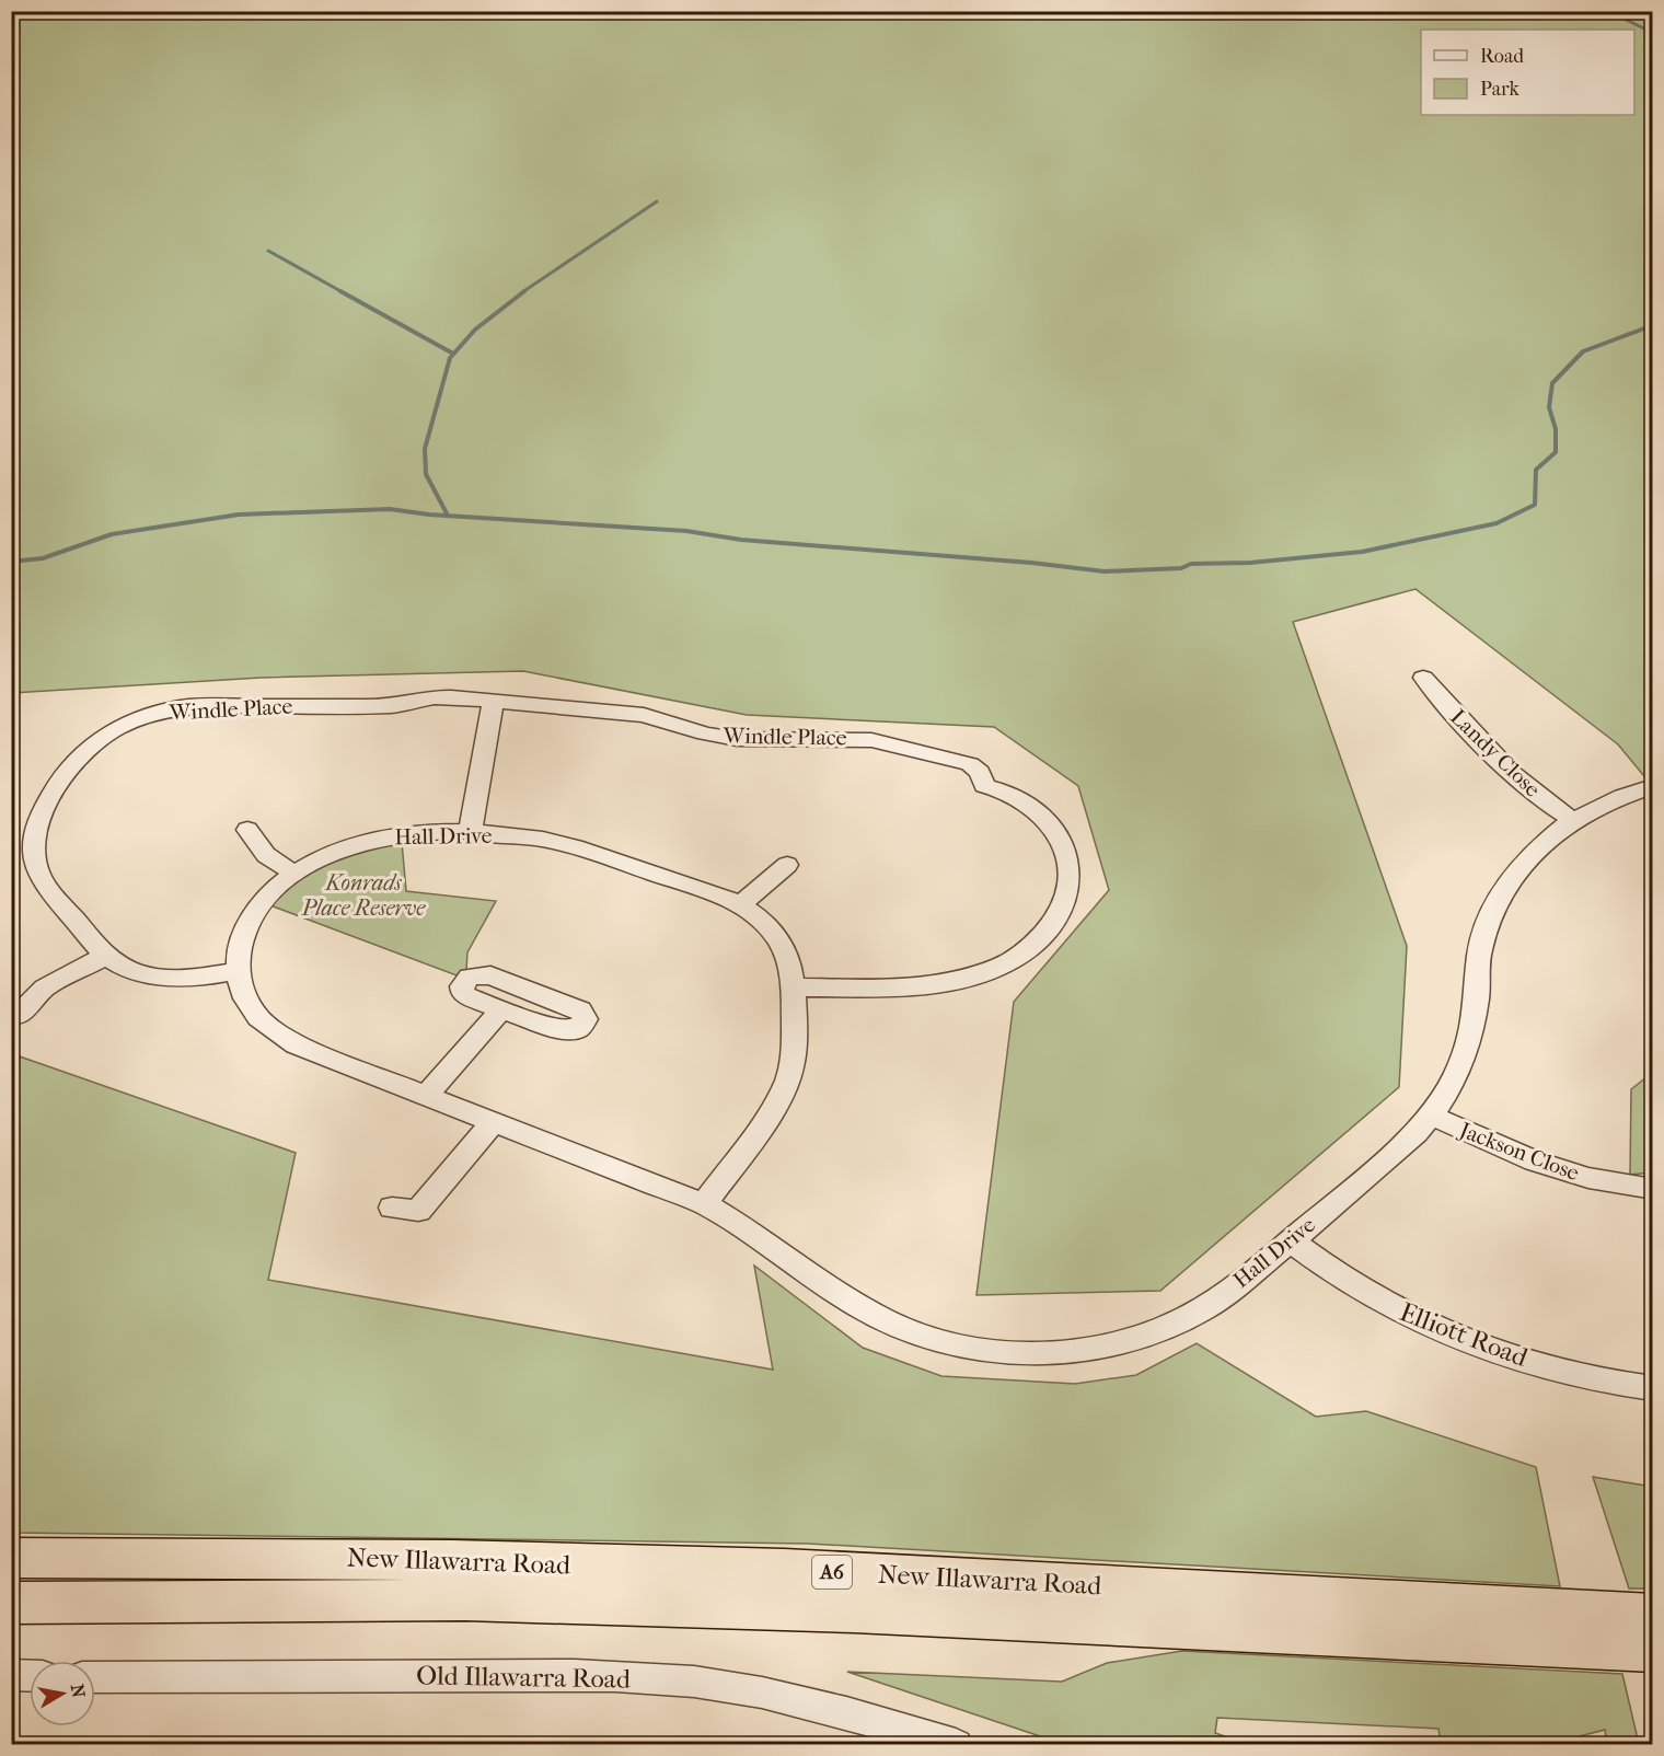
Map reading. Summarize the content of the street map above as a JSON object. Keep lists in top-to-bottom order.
{
  "streets": {
    "highway": ["New Illawarra Road", "A6"],
    "street": [
      "Windle Place",
      "Landy Close",
      "Hall Drive",
      "Jackson Close",
      "Elliott Road",
      "Old Illawarra Road"
    ]
  },
  "crossings": [
    ["Windle Place", "Hall Drive"],
    ["Landy Close", "Hall Drive"],
    ["Hall Drive", "Jackson Close"],
    ["Hall Drive", "Elliott Road"]
  ],
  "parks": ["Konrads Place Reserve"],
  "legend": ["Road", "Park"],
  "north": "right"
}
